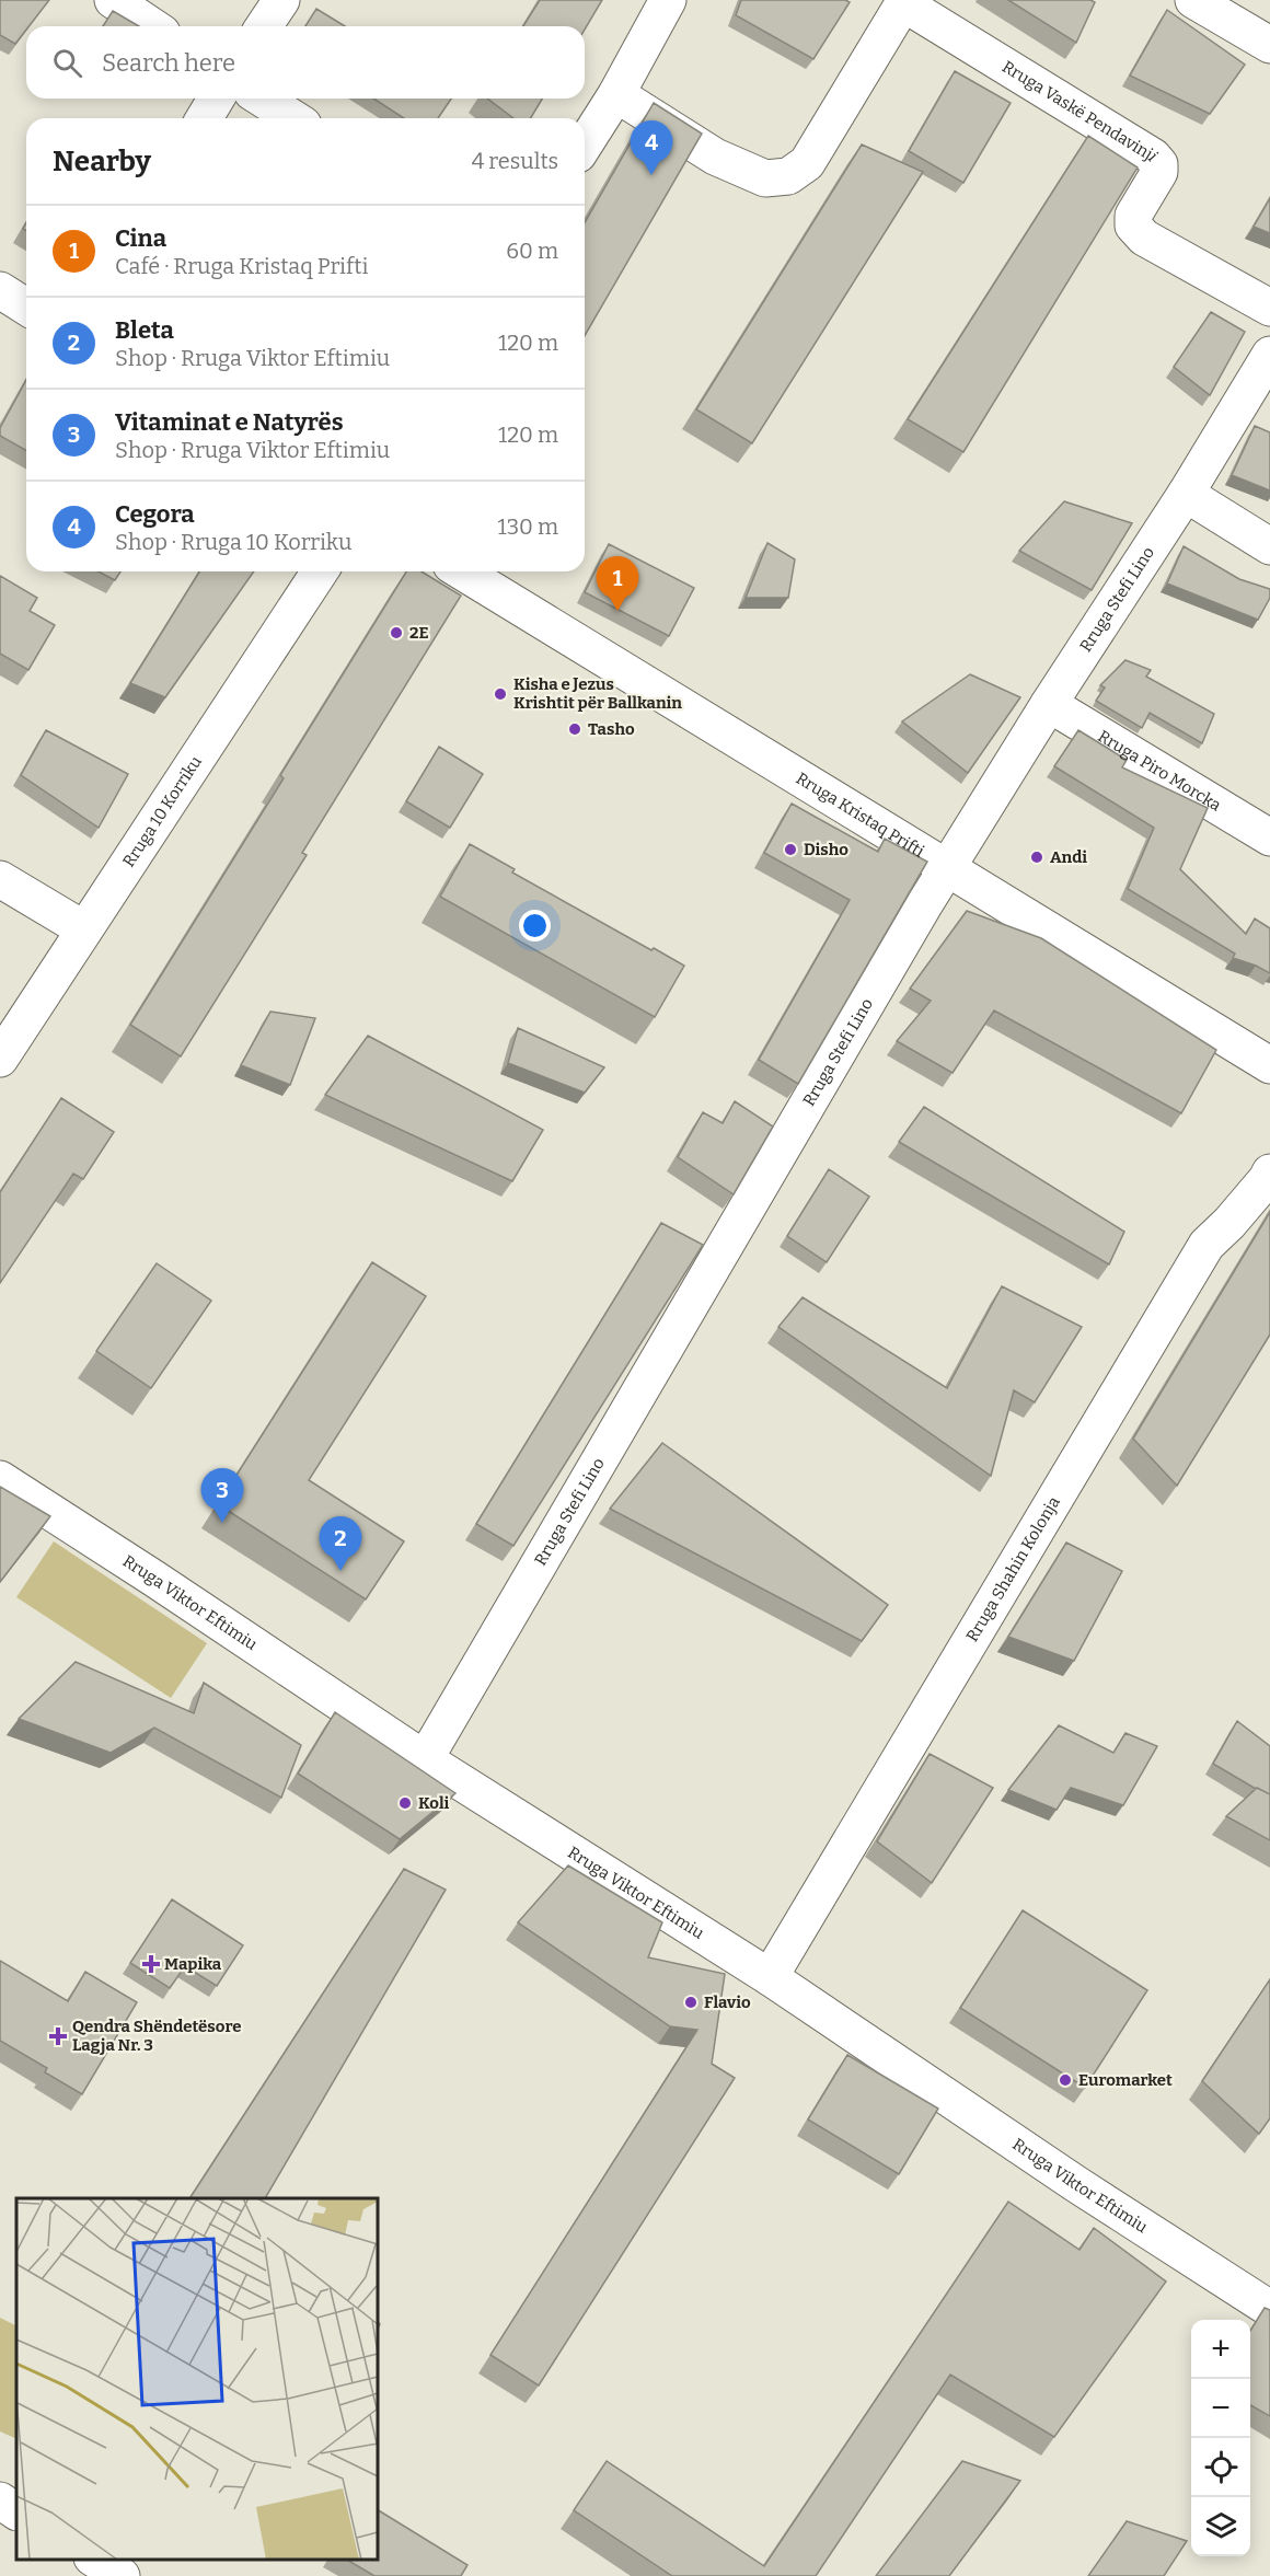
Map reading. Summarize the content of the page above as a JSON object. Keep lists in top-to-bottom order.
{
  "streets": {
    "street": [
      "Rruga Vaskë Pendavinji",
      "Rruga Stefi Lino",
      "Rruga Piro Morcka",
      "Rruga 10 Korriku",
      "Rruga Kristaq Prifti",
      "Rruga Shahin Kolonja",
      "Rruga Viktor Eftimiu"
    ]
  },
  "crossings": [
    ["Rruga Stefi Lino", "Rruga Piro Morcka"],
    ["Rruga Stefi Lino", "Rruga Kristaq Prifti"],
    ["Rruga Stefi Lino", "Rruga Viktor Eftimiu"],
    ["Rruga Shahin Kolonja", "Rruga Viktor Eftimiu"]
  ],
  "places": {
    "other": [
      "2E",
      "Kisha e Jezus Krishtit për Ballkanin",
      "Tasho",
      "Disho",
      "Andi",
      "Koli",
      "Flavio",
      "Euromarket"
    ],
    "health": ["Mapika", "Qendra Shëndetësore Lagja Nr. 3"]
  },
  "page": {
    "search": "Search here",
    "heading": ["Nearby", "4 results"],
    "pins": [
      "4",
      "1",
      "3",
      "2"
    ],
    "list": [
      {
        "mark": "1",
        "name": "Cina",
        "note": "Café · Rruga Kristaq Prifti",
        "value": "60 m"
      },
      {
        "mark": "2",
        "name": "Bleta",
        "note": "Shop · Rruga Viktor Eftimiu",
        "value": "120 m"
      },
      {
        "mark": "3",
        "name": "Vitaminat e Natyrës",
        "note": "Shop · Rruga Viktor Eftimiu",
        "value": "120 m"
      },
      {
        "mark": "4",
        "name": "Cegora",
        "note": "Shop · Rruga 10 Korriku",
        "value": "130 m"
      }
    ],
    "map_buttons": ["+", "−"]
  }
}
